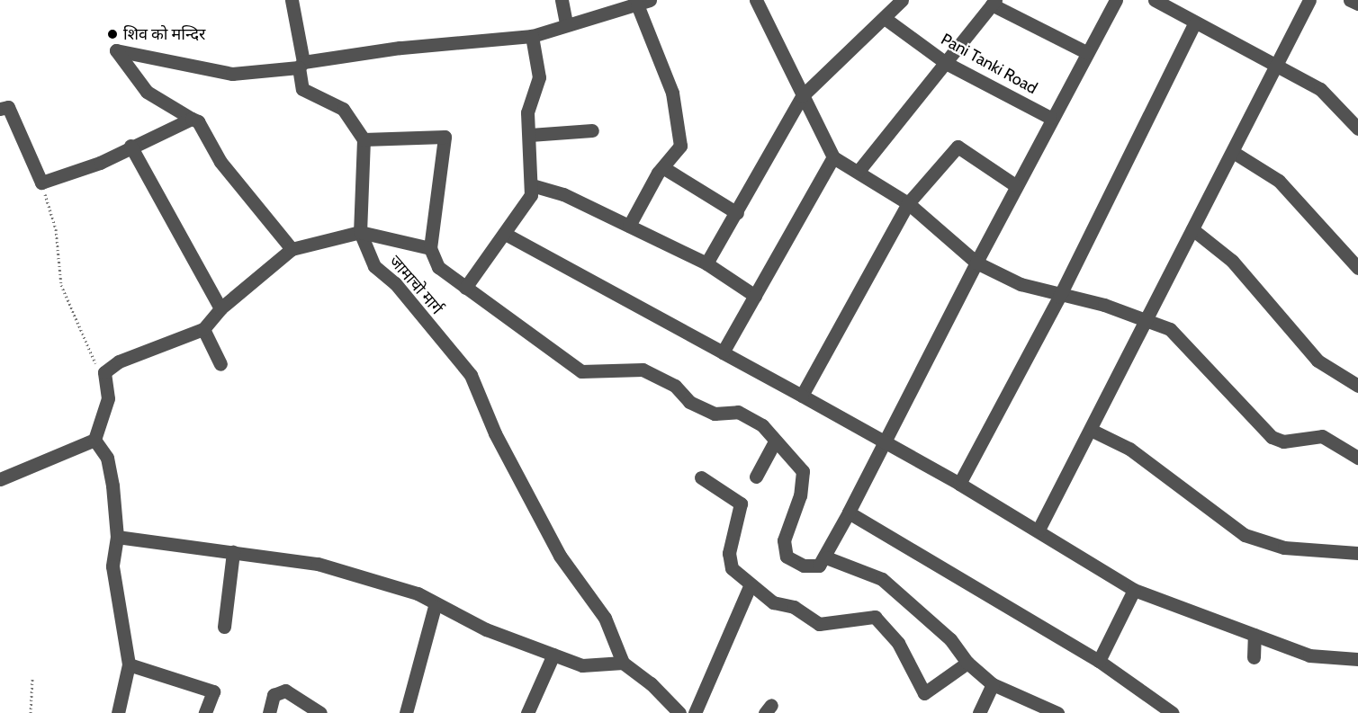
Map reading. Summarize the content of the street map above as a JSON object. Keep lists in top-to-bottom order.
{
  "streets": {
    "street": ["Pani Tanki Road", "जामाचो मार्ग"]
  },
  "places": ["शिव को मन्दिर"]
}
